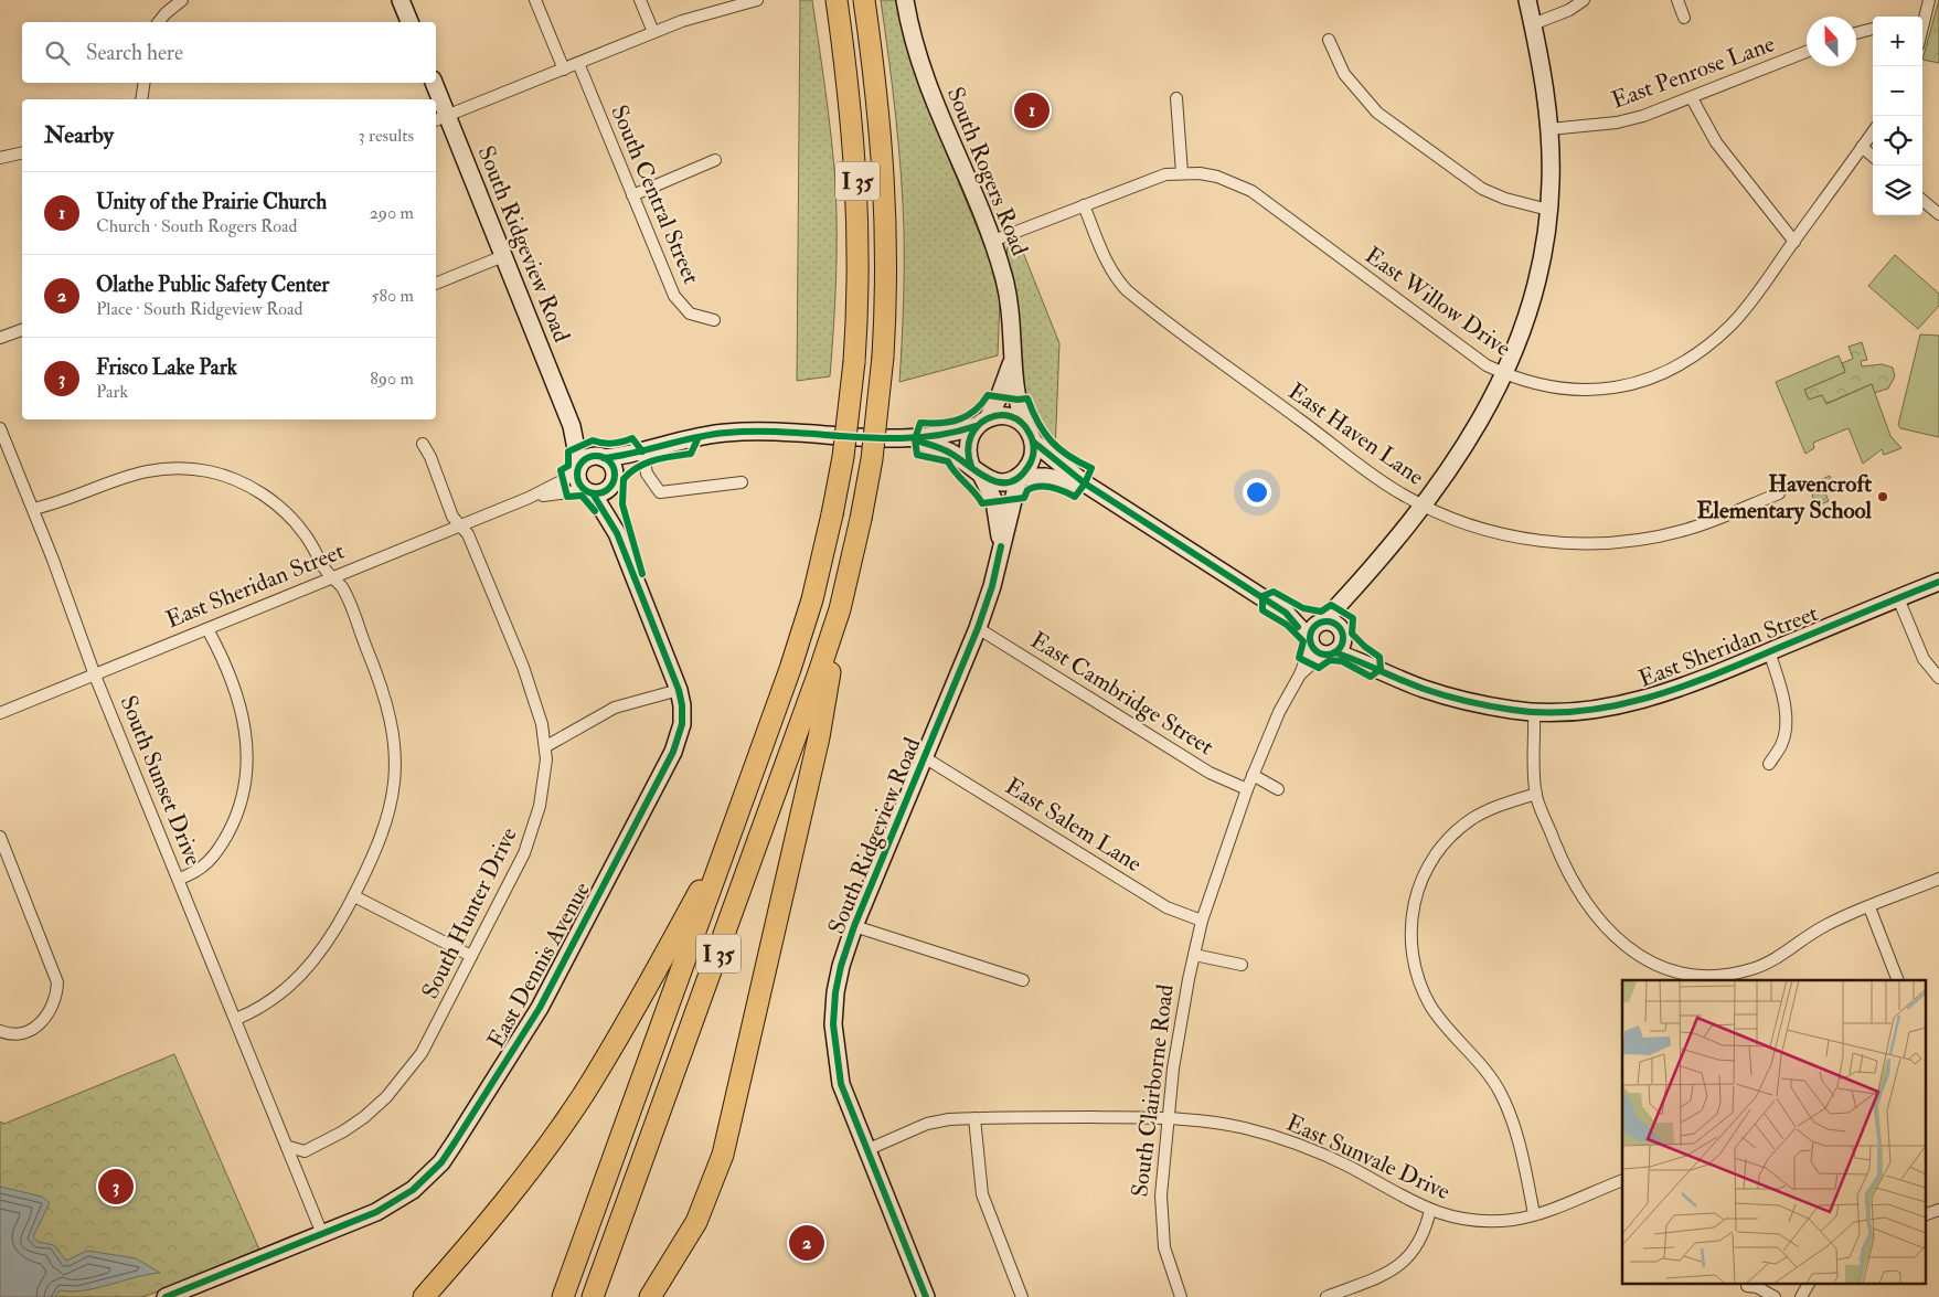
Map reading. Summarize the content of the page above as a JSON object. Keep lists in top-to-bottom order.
{
  "streets": {
    "highway": ["I 35"],
    "street": [
      "East Penrose Lane",
      "South Rogers Road",
      "South Central Street",
      "South Ridgeview Road",
      "East Willow Drive",
      "East Haven Lane",
      "East Sheridan Street",
      "East Cambridge Street",
      "South Sunset Drive",
      "East Salem Lane",
      "South Hunter Drive",
      "East Dennis Avenue",
      "South Clairborne Road",
      "East Sunvale Drive"
    ]
  },
  "crossings": [
    ["South Rogers Road", "East Willow Drive"],
    ["South Ridgeview Road", "East Sheridan Street"],
    ["South Ridgeview Road", "East Cambridge Street"],
    ["South Ridgeview Road", "East Salem Lane"],
    ["South Ridgeview Road", "East Dennis Avenue"],
    ["South Ridgeview Road", "East Sunvale Drive"],
    ["East Willow Drive", "East Haven Lane"],
    ["East Sheridan Street", "South Sunset Drive"],
    ["East Sheridan Street", "South Hunter Drive"],
    ["East Sheridan Street", "East Dennis Avenue"],
    ["East Sheridan Street", "South Clairborne Road"],
    ["East Cambridge Street", "South Clairborne Road"],
    ["South Sunset Drive", "South Hunter Drive"],
    ["South Sunset Drive", "East Dennis Avenue"],
    ["East Salem Lane", "South Clairborne Road"],
    ["South Clairborne Road", "East Sunvale Drive"]
  ],
  "places": ["Havencroft Elementary School"],
  "north": "top",
  "page": {
    "map_buttons": ["+", "−"],
    "search": "Search here",
    "pins": ["1", "3", "2"],
    "heading": ["Nearby", "3 results"],
    "list": [
      {
        "mark": "1",
        "name": "Unity of the Prairie Church",
        "note": "Church · South Rogers Road",
        "value": "290 m"
      },
      {
        "mark": "2",
        "name": "Olathe Public Safety Center",
        "note": "Place · South Ridgeview Road",
        "value": "580 m"
      },
      {
        "mark": "3",
        "name": "Frisco Lake Park",
        "note": "Park",
        "value": "890 m"
      }
    ]
  }
}
